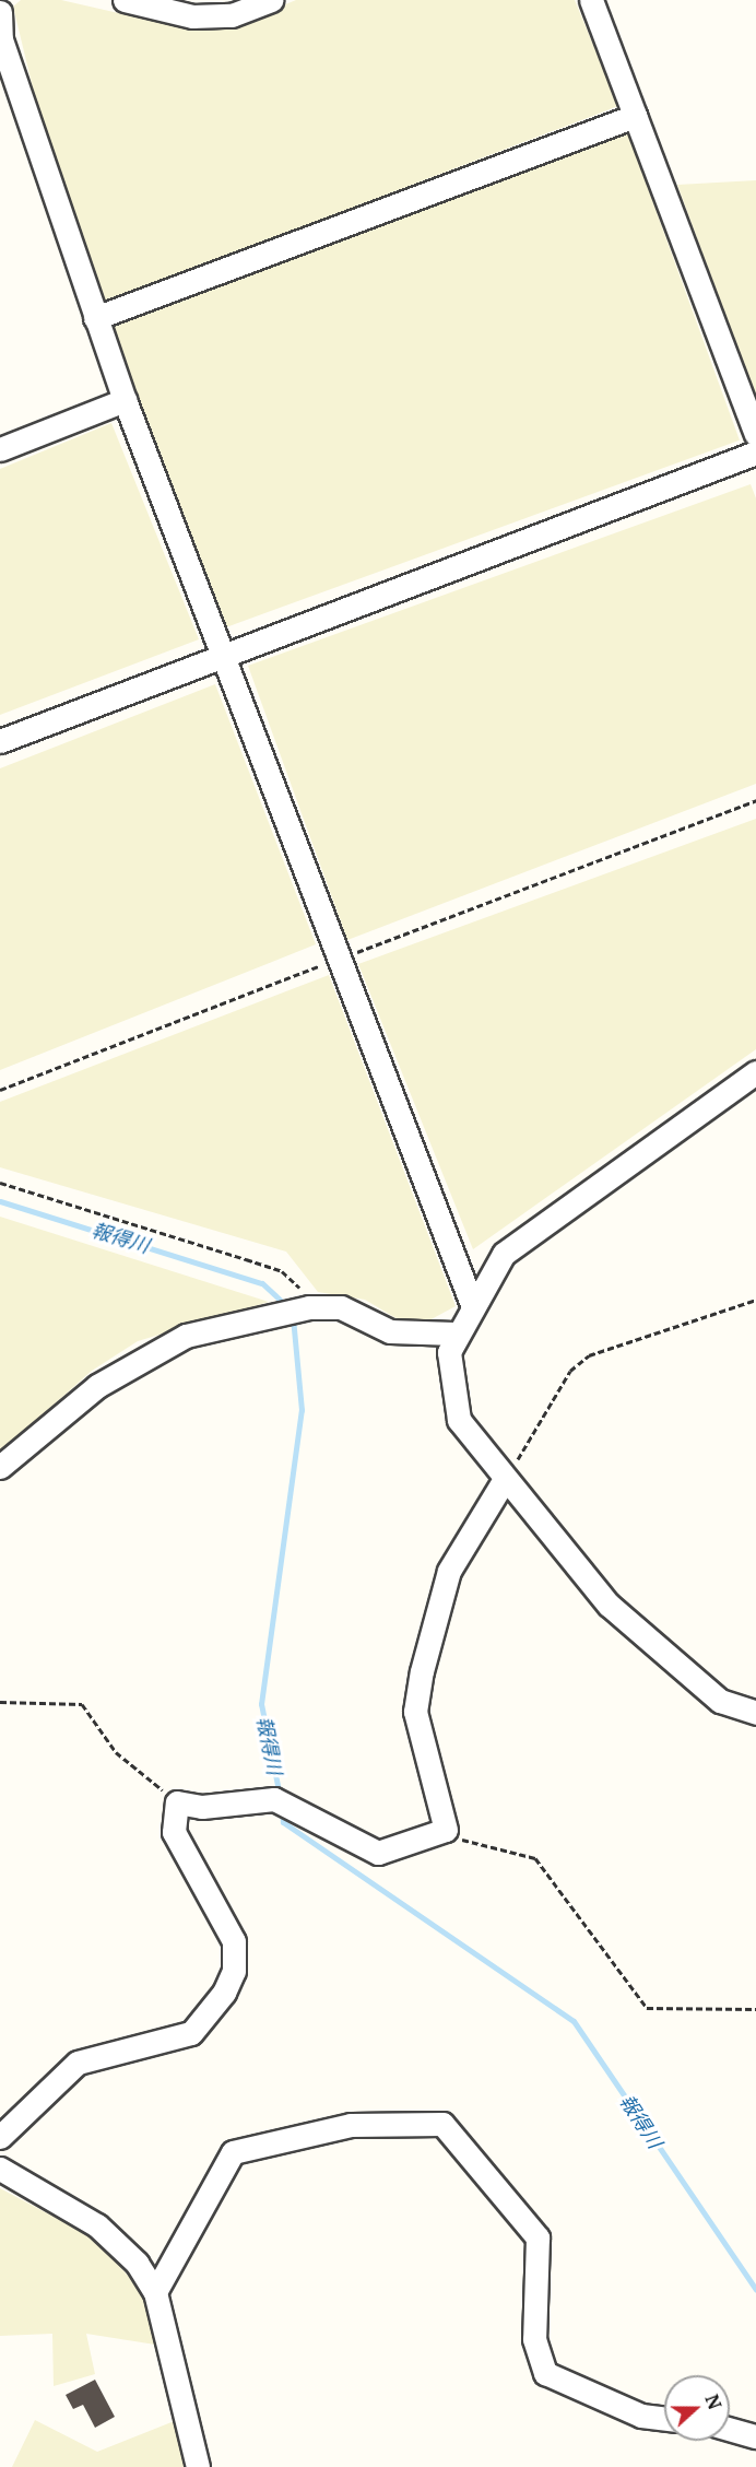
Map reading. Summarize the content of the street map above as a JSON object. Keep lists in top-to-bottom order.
{
  "water": ["報得川"],
  "north": "right"
}
